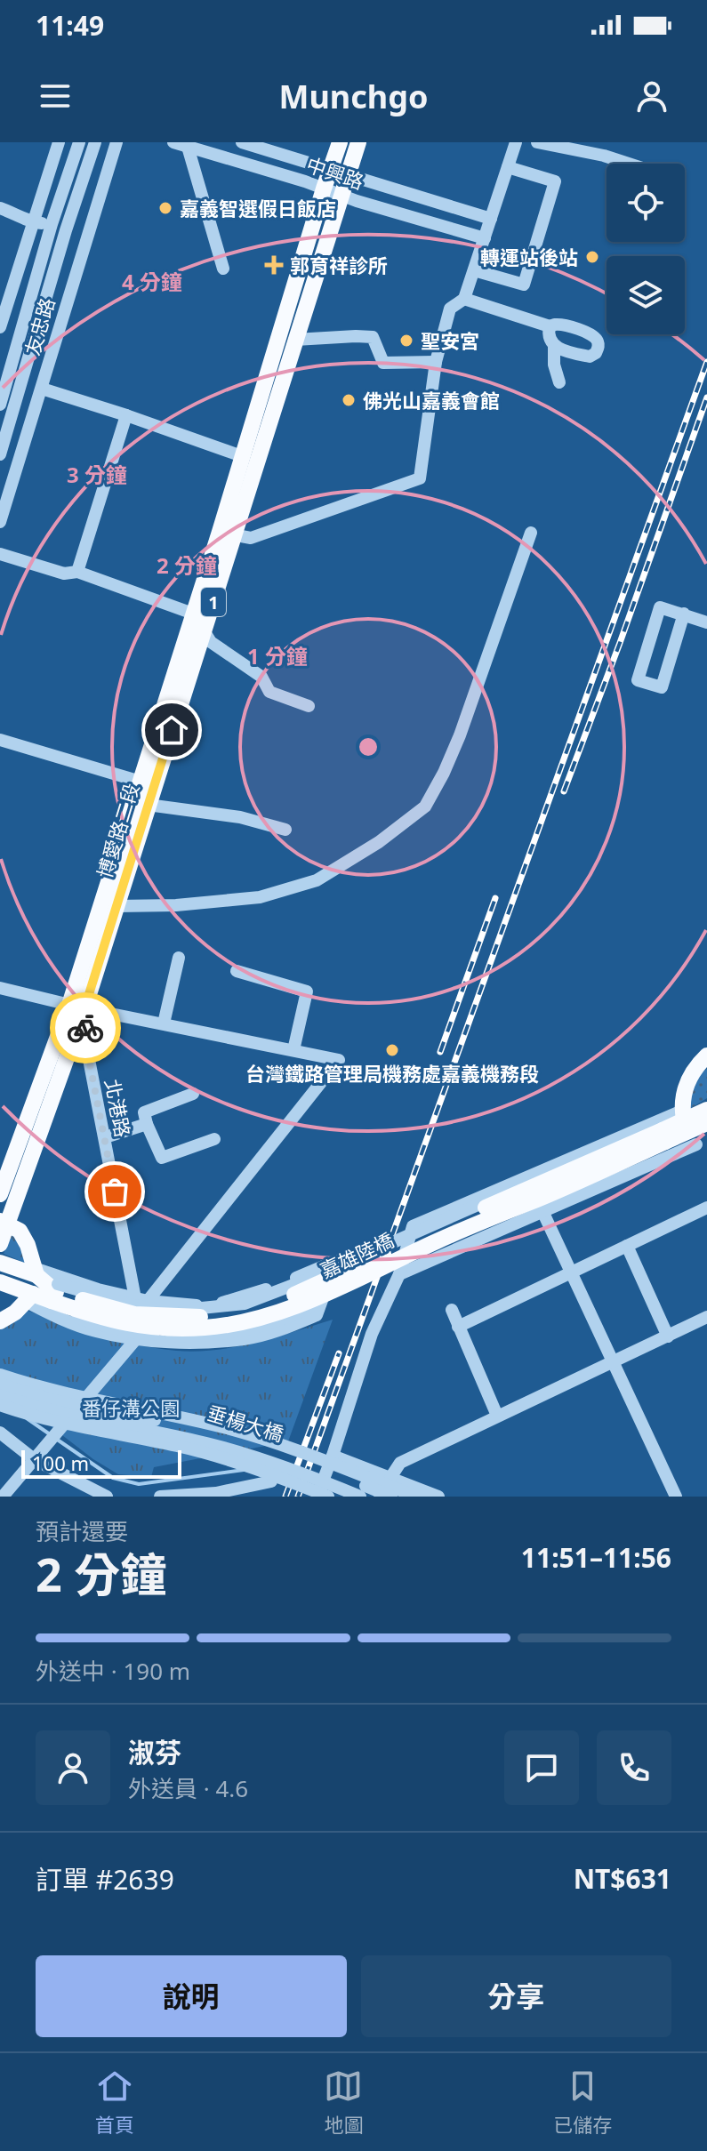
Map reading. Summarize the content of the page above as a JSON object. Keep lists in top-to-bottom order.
{
  "streets": {
    "main road": ["1", "博愛路二段", "嘉雄陸橋"],
    "street": [
      "中興路",
      "友忠路",
      "北港路",
      "垂楊大橋"
    ]
  },
  "crossings": [
    ["中興路", "博愛路二段"],
    ["博愛路二段", "北港路"]
  ],
  "parks": ["番仔溝公園"],
  "places": {
    "other": [
      "嘉義智選假日飯店",
      "轉運站後站",
      "聖安宮",
      "佛光山嘉義會館",
      "台灣鐵路管理局機務處嘉義機務段"
    ],
    "health": ["郭育祥診所"]
  },
  "scale_bar": "100 m",
  "page": {
    "status": "11:49",
    "header": "Munchgo",
    "scale": "100 m",
    "heading": ["2 分鐘", "預計還要", "11:51–11:56"],
    "panel": [
      "淑芬",
      "外送員 · 4.6",
      "訂單 #2639",
      "NT$631"
    ],
    "bar": "外送中 · 190 m",
    "buttons": ["說明", "分享"],
    "tabs": ["首頁", "地圖", "已儲存"]
  },
  "rings": [
    "4 分鐘",
    "3 分鐘",
    "2 分鐘",
    "1 分鐘"
  ]
}
